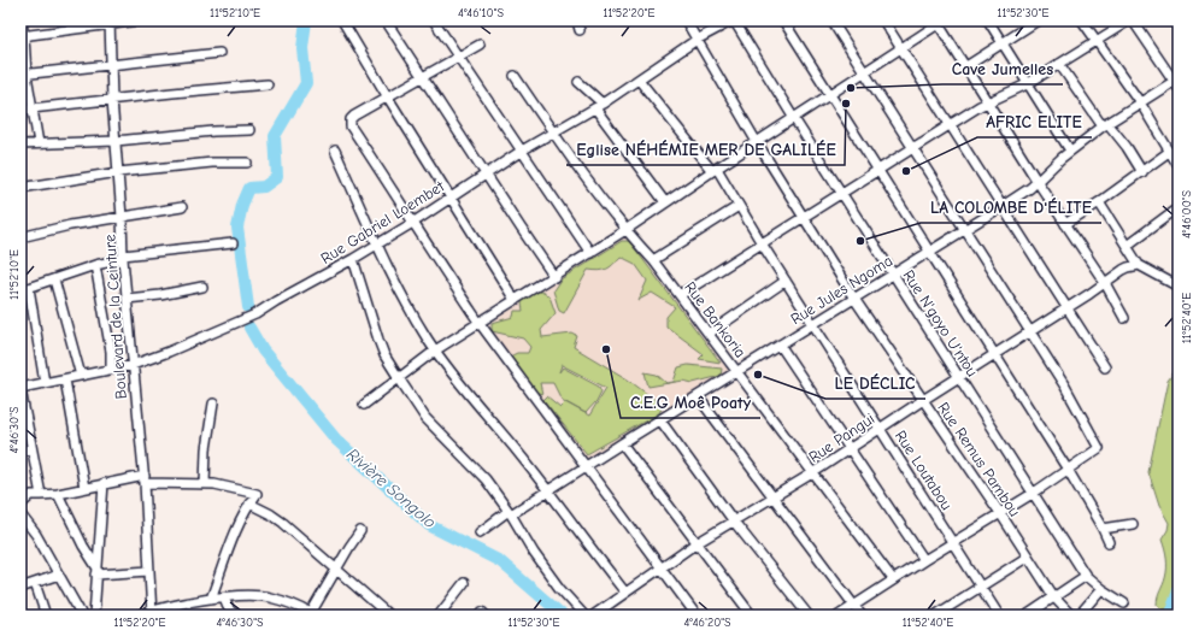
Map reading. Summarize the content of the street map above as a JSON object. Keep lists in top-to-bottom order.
{
  "streets": {
    "street": [
      "Rue Gabriel Loembet",
      "Rue Jules Ngoma",
      "Boulevard de la Ceinture",
      "Rue Bankoria",
      "Rue N'goyo U'ntou",
      "Rue Pangui",
      "Rue Remus Pambou",
      "Rue Loutabou"
    ]
  },
  "crossings": [
    ["Rue Gabriel Loembet", "Boulevard de la Ceinture"],
    ["Rue Gabriel Loembet", "Rue Bankoria"],
    ["Rue Gabriel Loembet", "Rue N'goyo U'ntou"],
    ["Rue Gabriel Loembet", "Rue Remus Pambou"],
    ["Rue Gabriel Loembet", "Rue Loutabou"],
    ["Rue Jules Ngoma", "Rue Bankoria"],
    ["Rue Jules Ngoma", "Rue N'goyo U'ntou"],
    ["Rue Jules Ngoma", "Rue Remus Pambou"],
    ["Rue Jules Ngoma", "Rue Loutabou"],
    ["Rue Bankoria", "Rue Pangui"],
    ["Rue N'goyo U'ntou", "Rue Pangui"],
    ["Rue Pangui", "Rue Remus Pambou"],
    ["Rue Pangui", "Rue Loutabou"]
  ],
  "water": ["Rivière Songolo"],
  "places": [
    "Cave Jumelles",
    "Eglise NÉHÉMIE MER DE GALILÉE",
    "AFRIC ELITE",
    "LA COLOMBE D'ÉLITE",
    "C.E.G Moê Poaty",
    "LE DÉCLIC"
  ],
  "coordinates": [
    "11°52'10\"E",
    "4°46'10\"S",
    "11°52'20\"E",
    "11°52'30\"E",
    "4°46'00\"S",
    "11°52'40\"E",
    "4°46'30\"S",
    "4°46'20\"S"
  ]
}
